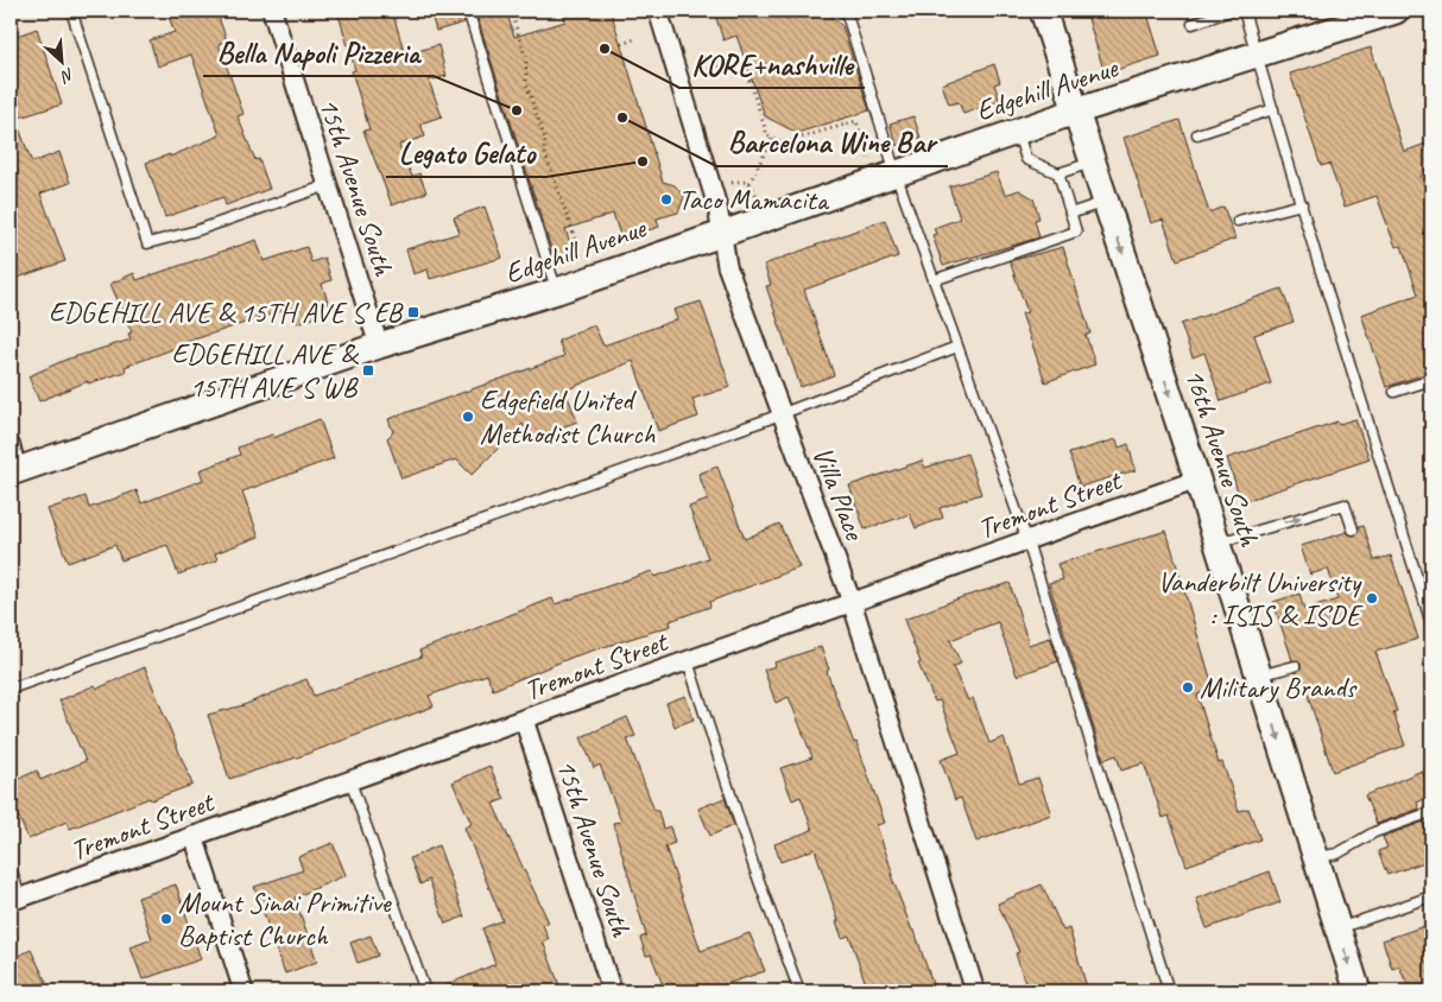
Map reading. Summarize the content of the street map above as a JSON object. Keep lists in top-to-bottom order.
{
  "streets": {
    "street": [
      "Edgehill Avenue",
      "15th Avenue South",
      "16th Avenue South",
      "Villa Place",
      "Tremont Street"
    ]
  },
  "crossings": [
    ["Edgehill Avenue", "15th Avenue South"],
    ["Edgehill Avenue", "16th Avenue South"],
    ["Edgehill Avenue", "Villa Place"],
    ["15th Avenue South", "Tremont Street"],
    ["16th Avenue South", "Tremont Street"],
    ["Villa Place", "Tremont Street"]
  ],
  "one_way": ["16th Avenue South"],
  "places": {
    "other": [
      "KORE+nashville",
      "Bella Napoli Pizzeria",
      "Barcelona Wine Bar",
      "Legato Gelato",
      "Taco Mamacita",
      "Edgefield United Methodist Church",
      "Vanderbilt University : ISIS & ISDE",
      "Military Brands",
      "Mount Sinai Primitive Baptist Church"
    ],
    "transit": ["EDGEHILL AVE & 15TH AVE S EB", "EDGEHILL AVE & 15TH AVE S WB"]
  },
  "north": "bottom right"
}
